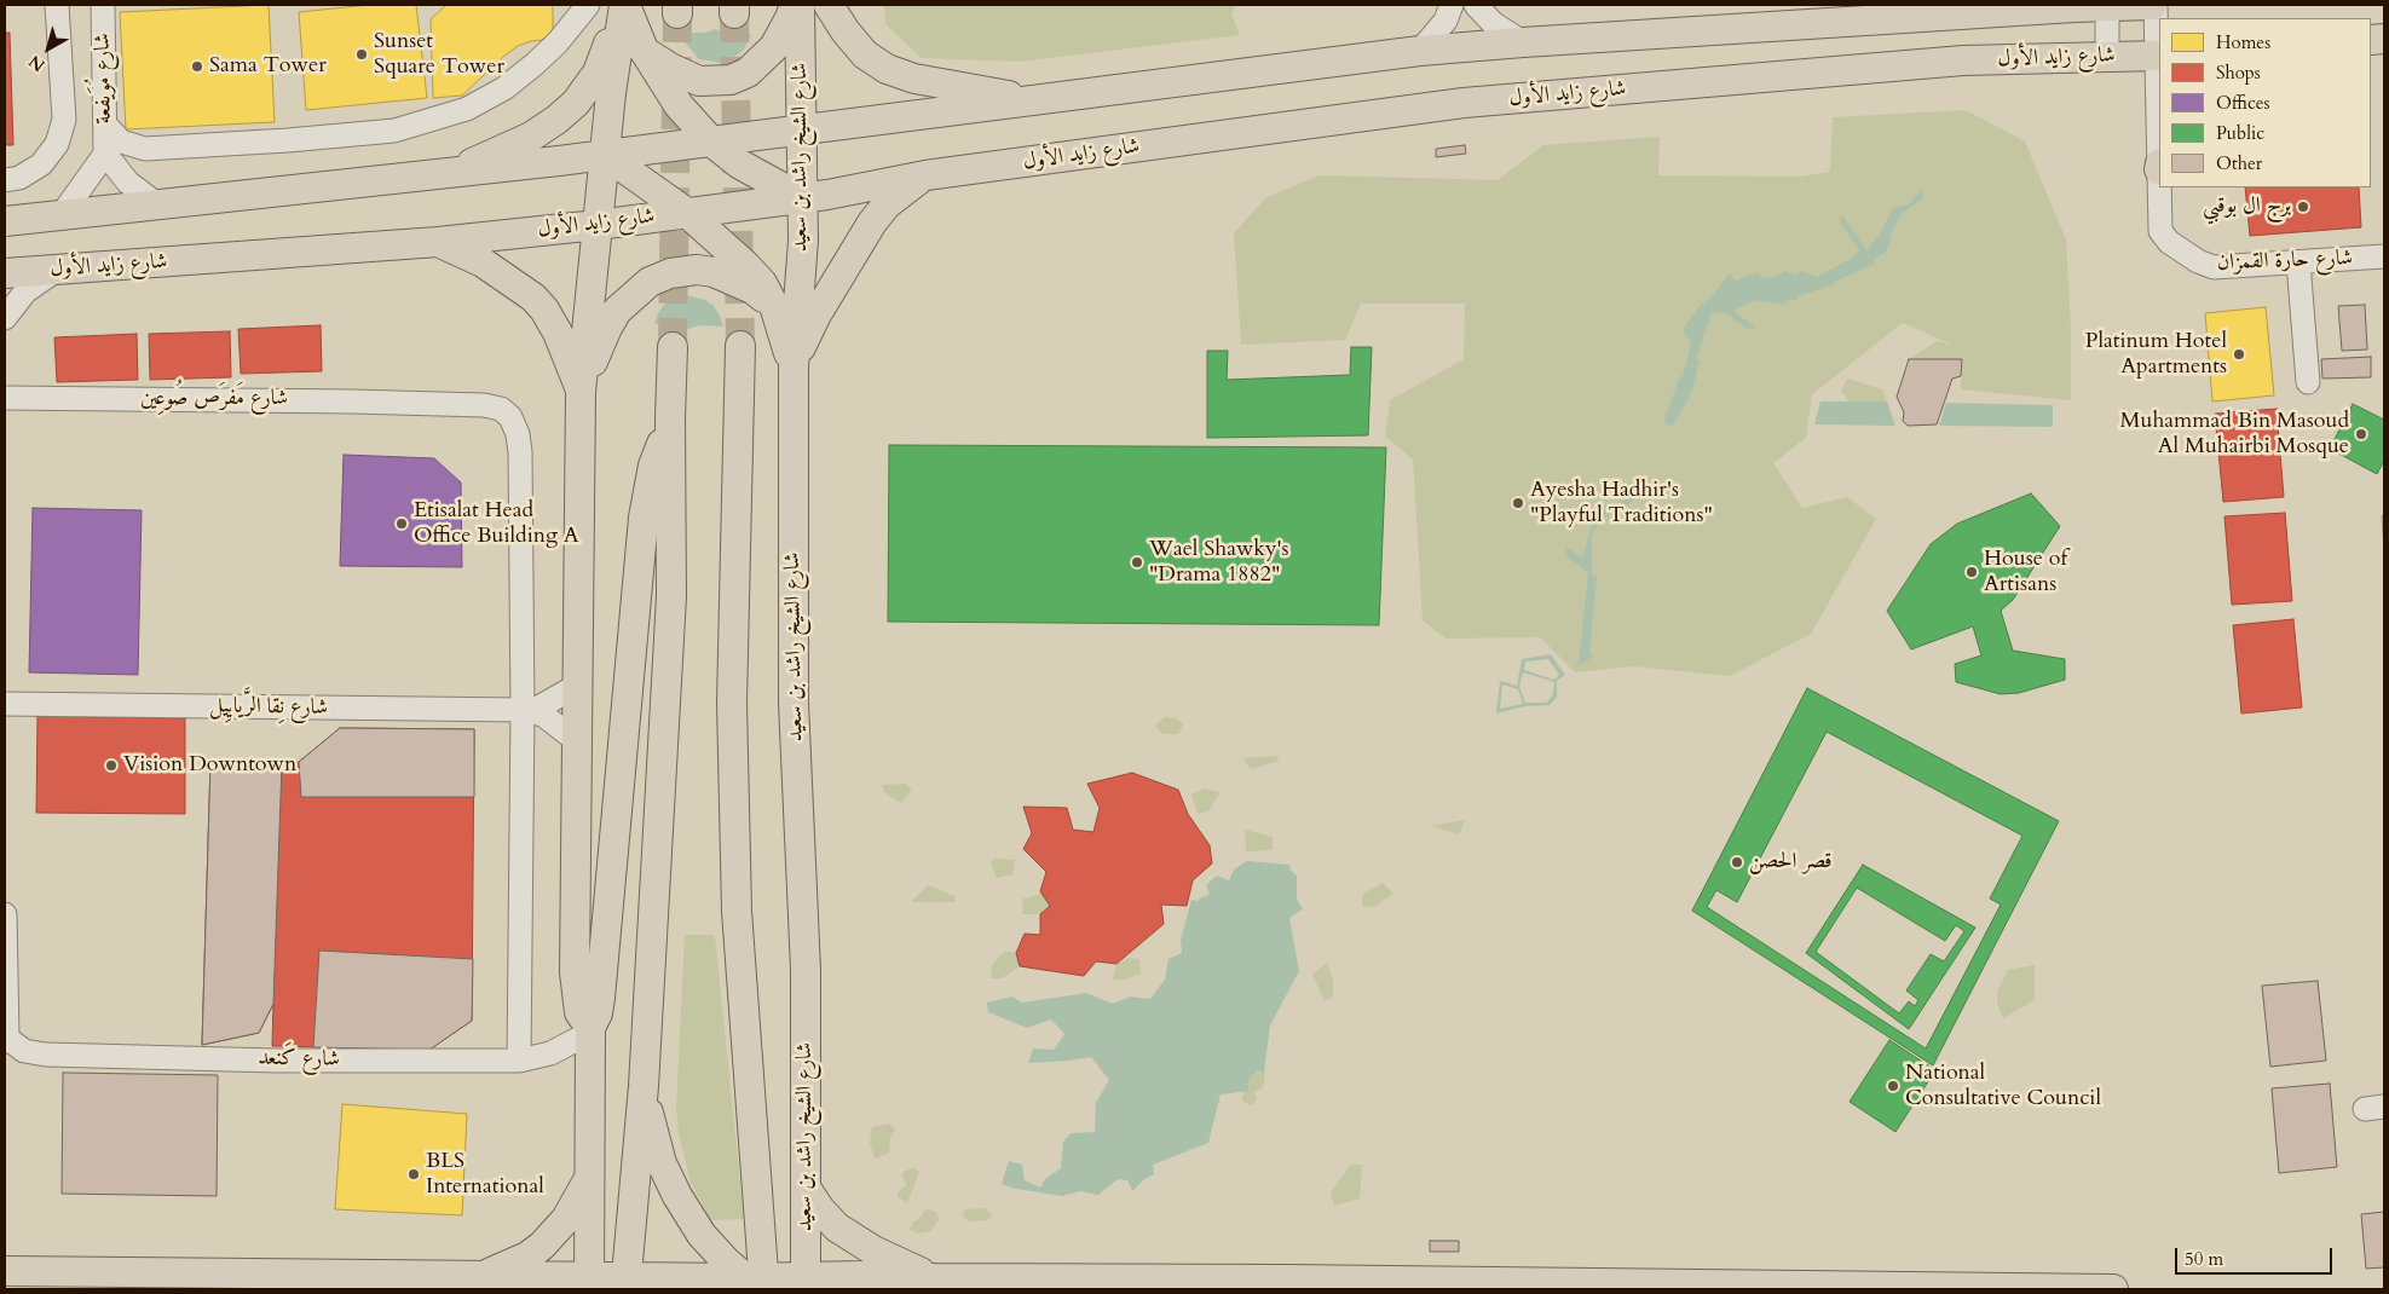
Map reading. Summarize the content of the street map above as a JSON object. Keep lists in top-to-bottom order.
{
  "streets": {
    "main road": ["شارع زايد الأول", "شارع الشيخ راشد بن سعيد"],
    "street": [
      "شارع مُوَيفعة",
      "شارع حارة القمزان",
      "شارع مَفرَص صُوعِين",
      "شارع نِقا الرَّيايِيل",
      "شارع كَنعد"
    ]
  },
  "crossings": [
    ["شارع زايد الأول", "شارع الشيخ راشد بن سعيد"],
    ["شارع مَفرَص صُوعِين", "شارع نِقا الرَّيايِيل"]
  ],
  "places": [
    "Sunset Square Tower",
    "Sama Tower",
    "برج ال بوقبي",
    "Platinum Hotel Apartments",
    "Muhammad Bin Masoud Al Muhairbi Mosque",
    "Ayesha Hadhir's \"Playful Traditions\"",
    "Etisalat Head Office Building A",
    "Wael Shawky's \"Drama 1882\"",
    "House of Artisans",
    "Vision Downtown",
    "قصر الحصن",
    "National Consultative Council",
    "BLS International"
  ],
  "legend": [
    "Homes",
    "Shops",
    "Offices",
    "Public",
    "Other"
  ],
  "scale_bar": "50 m",
  "north": "bottom left"
}
